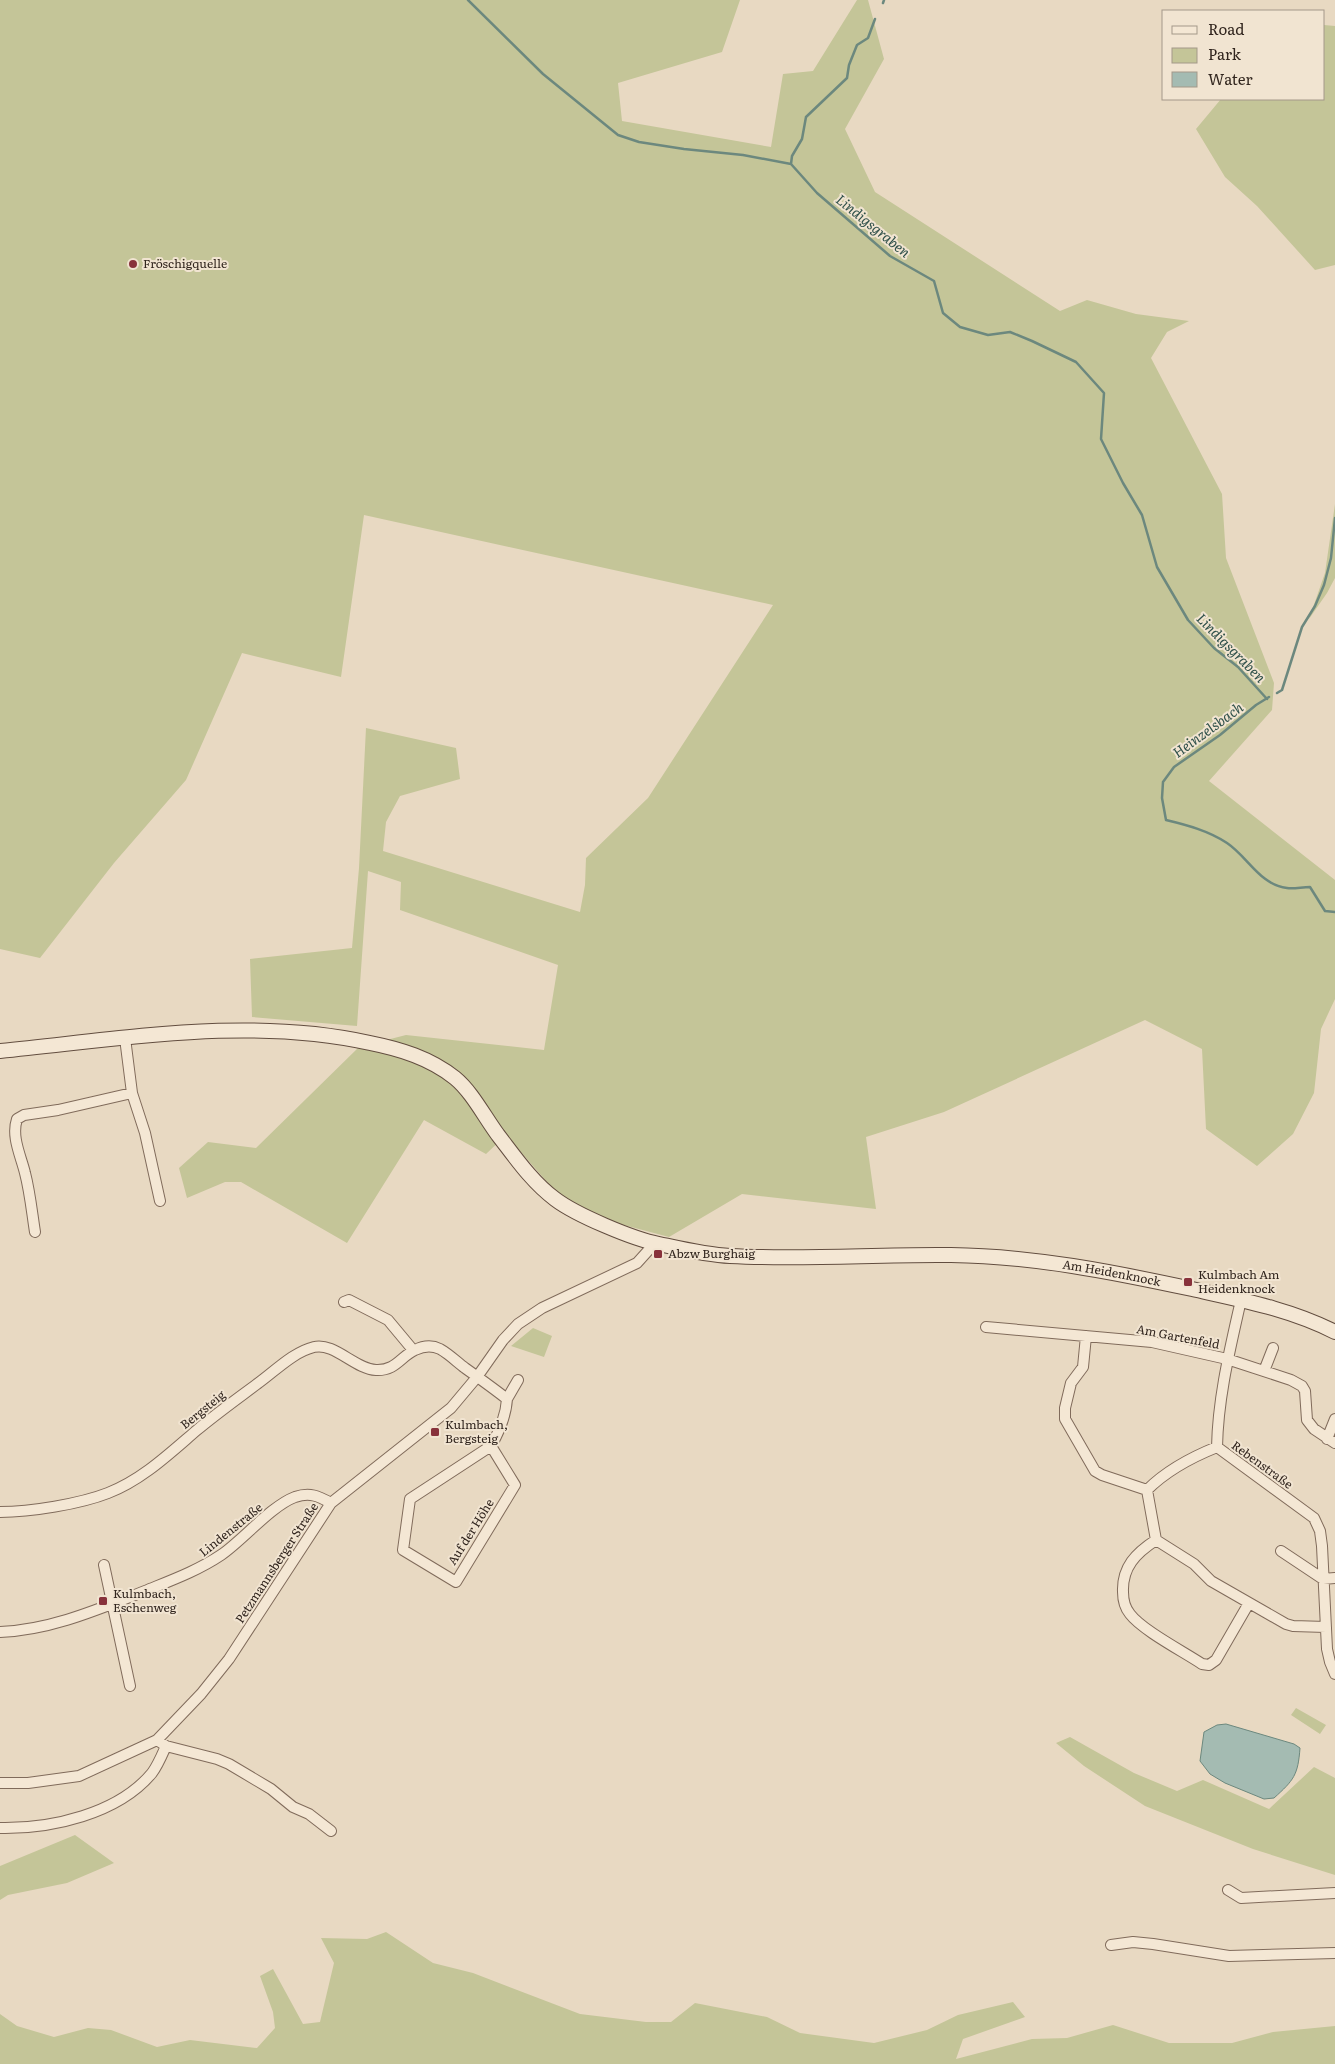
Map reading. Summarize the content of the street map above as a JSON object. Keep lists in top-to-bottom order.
{
  "streets": {
    "street": [
      "Am Heidenknock",
      "Am Gartenfeld",
      "Bergsteig",
      "Rebenstraße",
      "Lindenstraße",
      "Auf der Höhe",
      "Petzmannsberger Straße"
    ]
  },
  "crossings": [
    ["Am Heidenknock", "Rebenstraße"],
    ["Am Heidenknock", "Petzmannsberger Straße"],
    ["Am Gartenfeld", "Rebenstraße"],
    ["Lindenstraße", "Petzmannsberger Straße"]
  ],
  "water": ["Lindigsgraben", "Heinzelsbach"],
  "places": {
    "other": ["Fröschigquelle"],
    "transit": [
      "Abzw Burghaig",
      "Kulmbach Am Heidenknock",
      "Kulmbach, Bergsteig",
      "Kulmbach, Eschenweg"
    ]
  },
  "legend": ["Road", "Park", "Water"]
}
